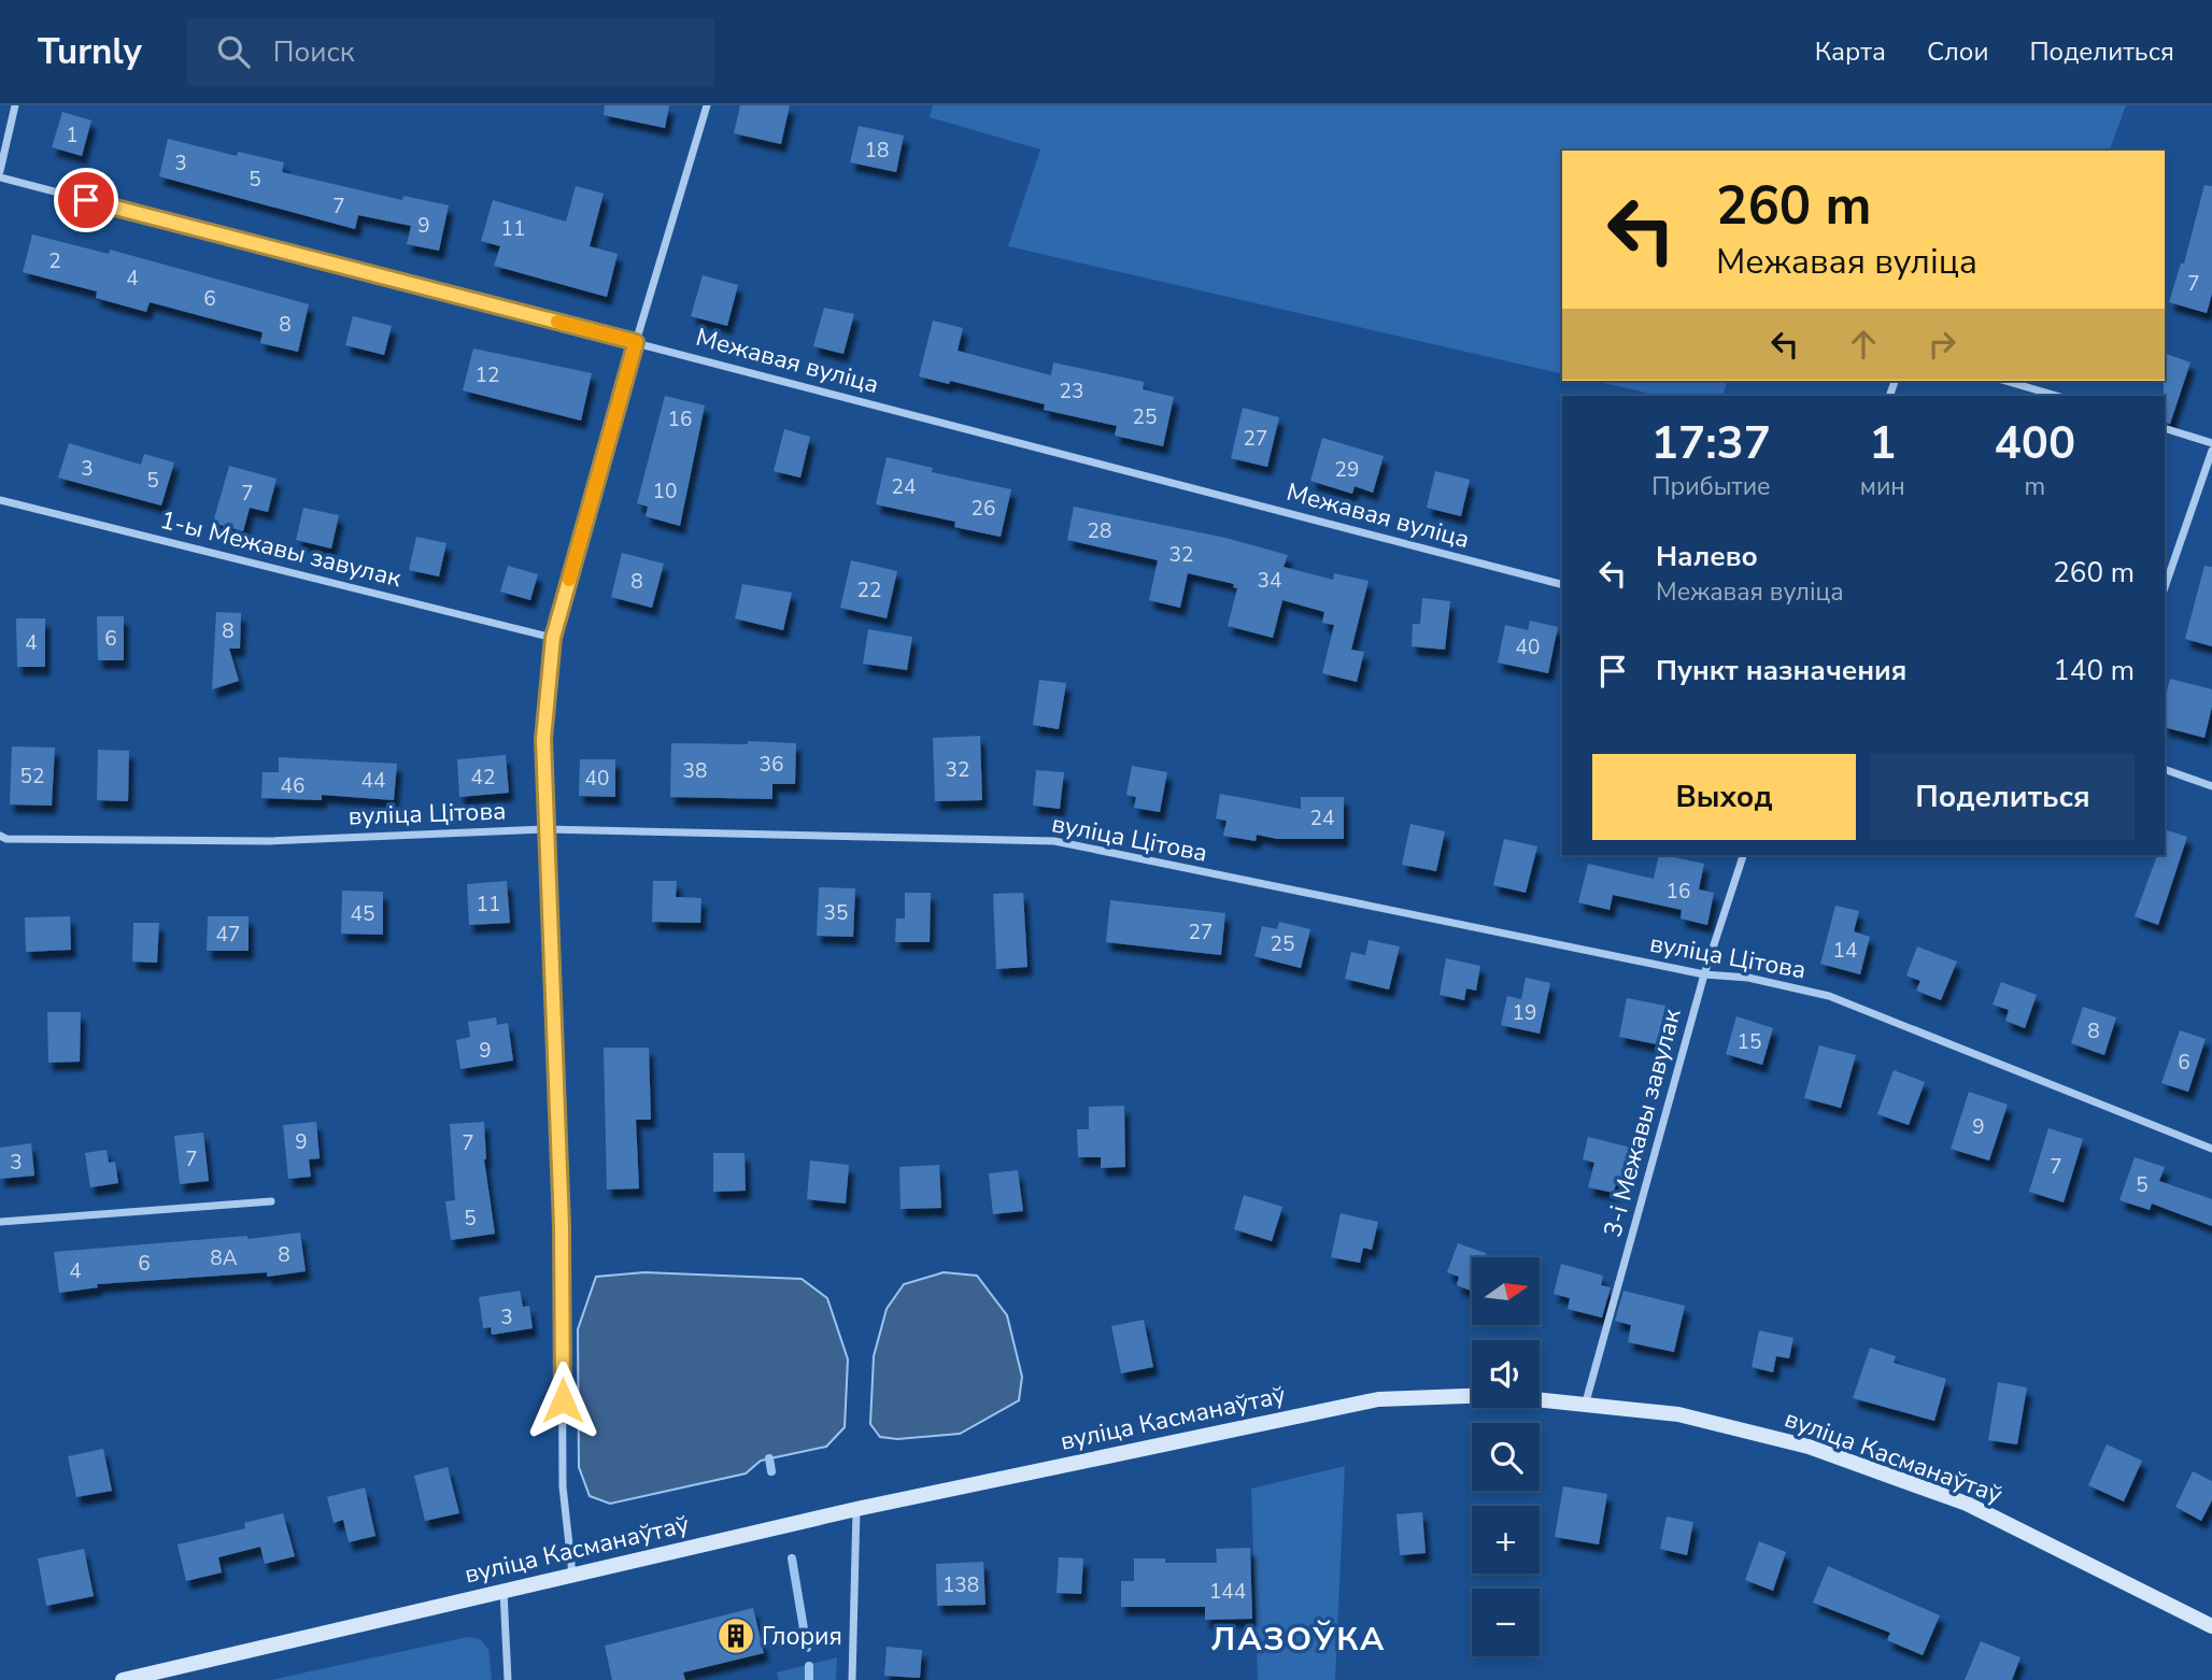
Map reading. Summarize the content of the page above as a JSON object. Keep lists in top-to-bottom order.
{
  "streets": {
    "main road": ["вуліца Касманаўтаў"],
    "street": [
      "Межавая вуліца",
      "1-ы Межавы завулак",
      "вуліца Цітова",
      "3-і Межавы завулак"
    ]
  },
  "crossings": [
    ["вуліца Цітова", "3-і Межавы завулак"],
    ["3-і Межавы завулак", "вуліца Касманаўтаў"]
  ],
  "districts": ["ЛАЗОЎКА"],
  "places": {
    "building": ["Глория"]
  },
  "house_numbers": [
    "1",
    "18",
    "3",
    "5",
    "7",
    "9",
    "11",
    "2",
    "4",
    "7",
    "6",
    "8",
    "12",
    "23",
    "25",
    "16",
    "27",
    "3",
    "29",
    "5",
    "24",
    "10",
    "7",
    "26",
    "28",
    "32",
    "34",
    "8",
    "22",
    "8",
    "6",
    "4",
    "40",
    "36",
    "32",
    "38",
    "52",
    "42",
    "40",
    "44",
    "46",
    "24",
    "16",
    "11",
    "35",
    "45",
    "27",
    "47",
    "25",
    "14",
    "19",
    "8",
    "15",
    "9",
    "6",
    "9",
    "9",
    "7",
    "7",
    "3",
    "7",
    "5",
    "5",
    "8",
    "8А",
    "6",
    "4",
    "3",
    "138",
    "144"
  ],
  "north": "right",
  "page": {
    "header": "Turnly",
    "search": "Поиск",
    "nav": ["Карта", "Слои", "Поделиться"],
    "turn": ["260 m", "Межавая вуліца"],
    "eta": [
      "17:37",
      "Прибытие",
      "1",
      "мин",
      "400",
      "m"
    ],
    "list": [
      {
        "name": "Налево",
        "note": "Межавая вуліца",
        "value": "260 m"
      },
      {
        "name": "Пункт назначения",
        "value": "140 m"
      }
    ],
    "buttons": ["Выход", "Поделиться"],
    "map_buttons": ["+", "−"]
  }
}
